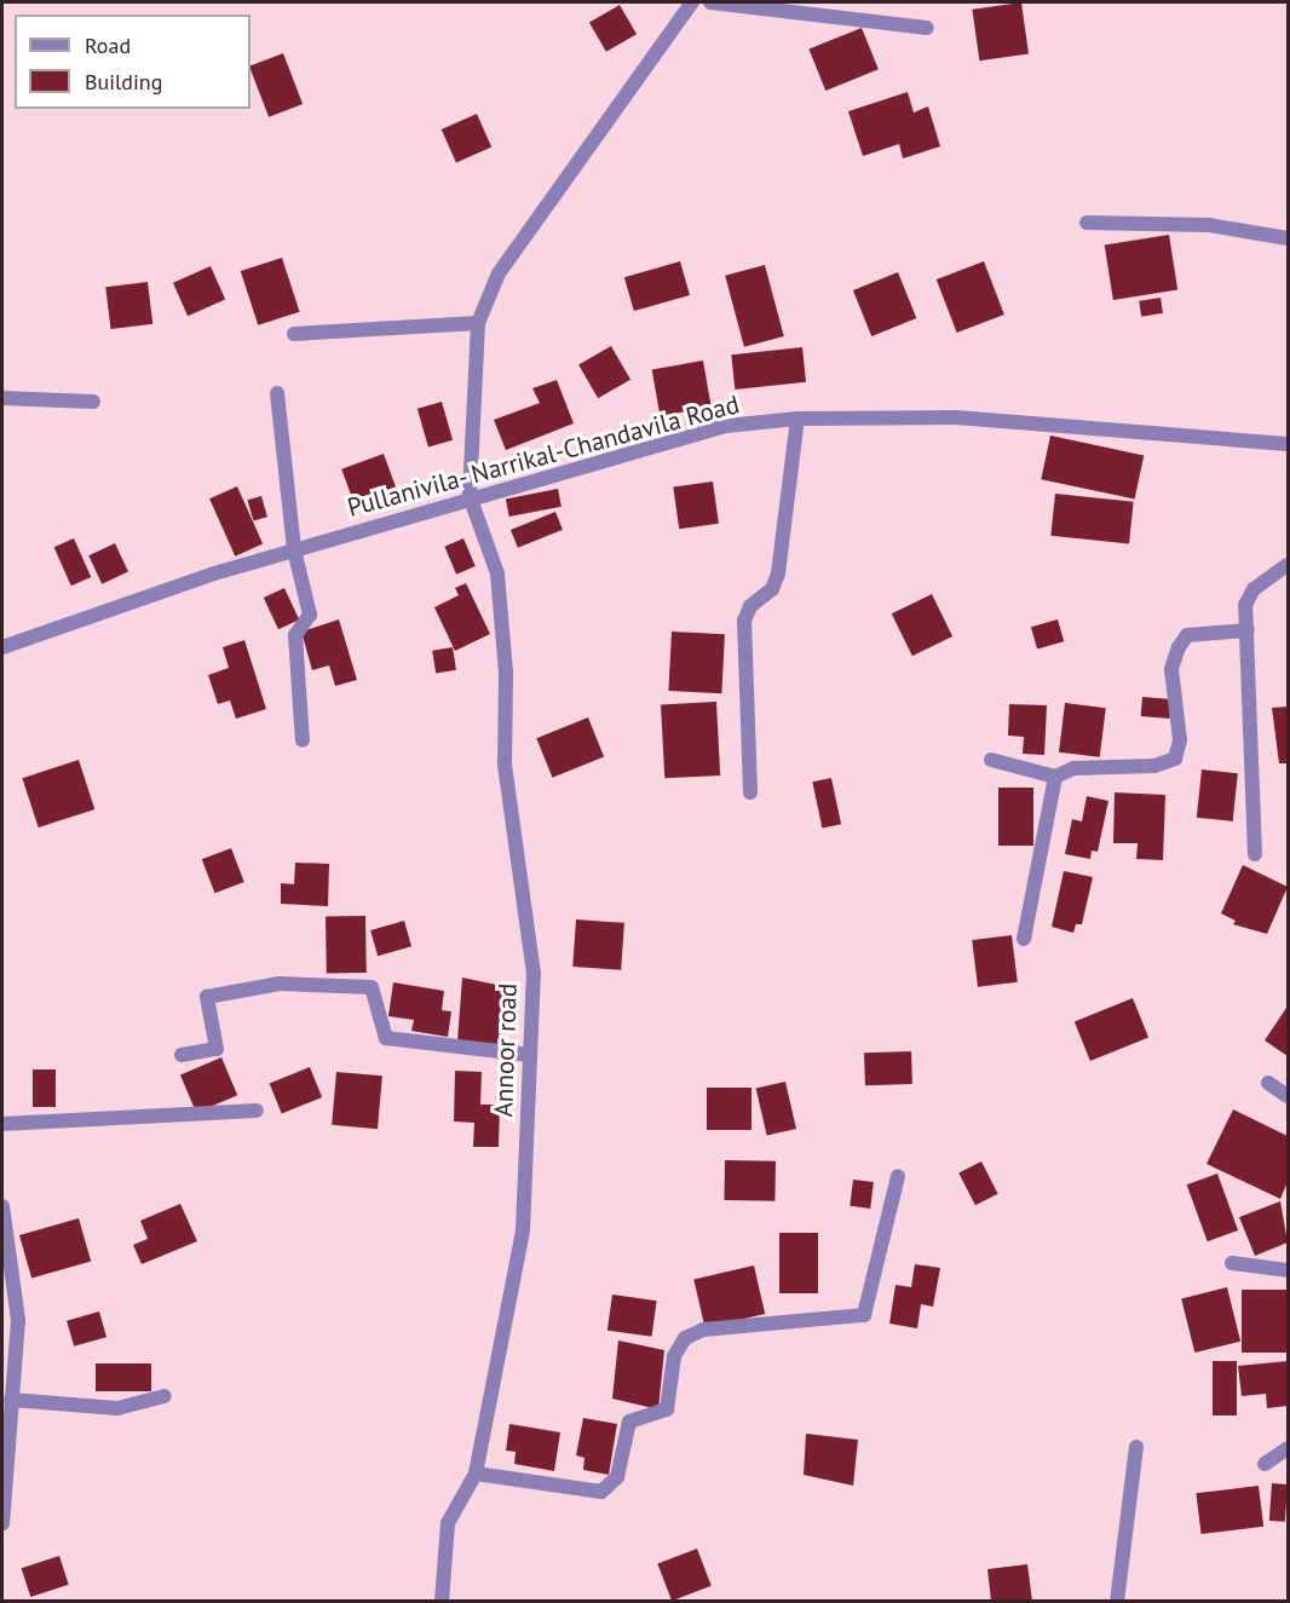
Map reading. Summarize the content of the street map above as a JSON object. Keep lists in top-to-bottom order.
{
  "streets": {
    "street": ["Pullanivila- Narrikal-Chandavila Road", "Annoor road"]
  },
  "crossings": [
    ["Pullanivila- Narrikal-Chandavila Road", "Annoor road"]
  ],
  "legend": ["Road", "Building"]
}
